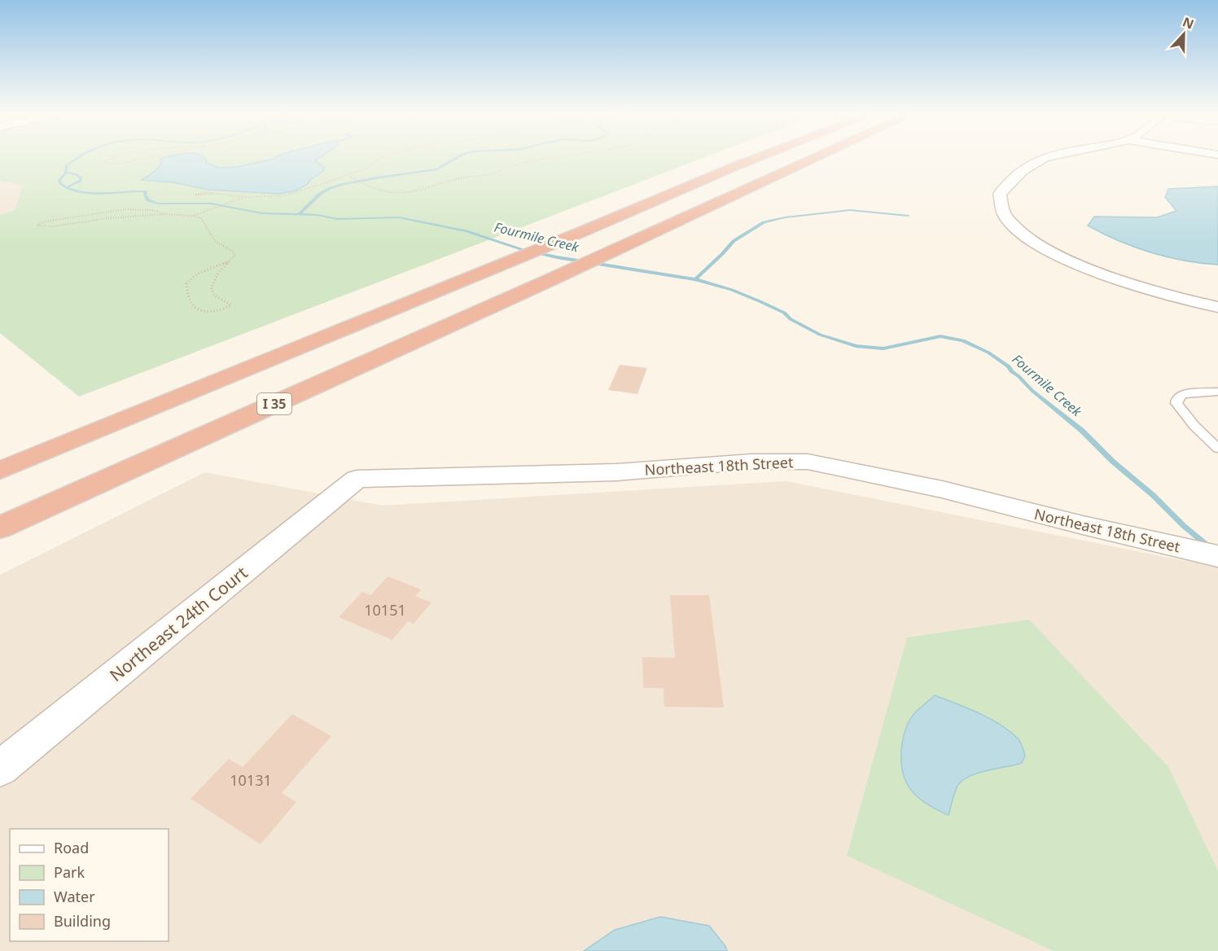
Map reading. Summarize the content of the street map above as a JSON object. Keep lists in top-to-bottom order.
{
  "streets": {
    "highway": ["I 35"],
    "street": ["Northeast 18th Street", "Northeast 24th Court"]
  },
  "crossings": [
    ["Northeast 18th Street", "Northeast 24th Court"]
  ],
  "water": ["Fourmile Creek"],
  "house_numbers": ["10151", "10131"],
  "legend": [
    "Road",
    "Park",
    "Water",
    "Building"
  ],
  "north": "top"
}
